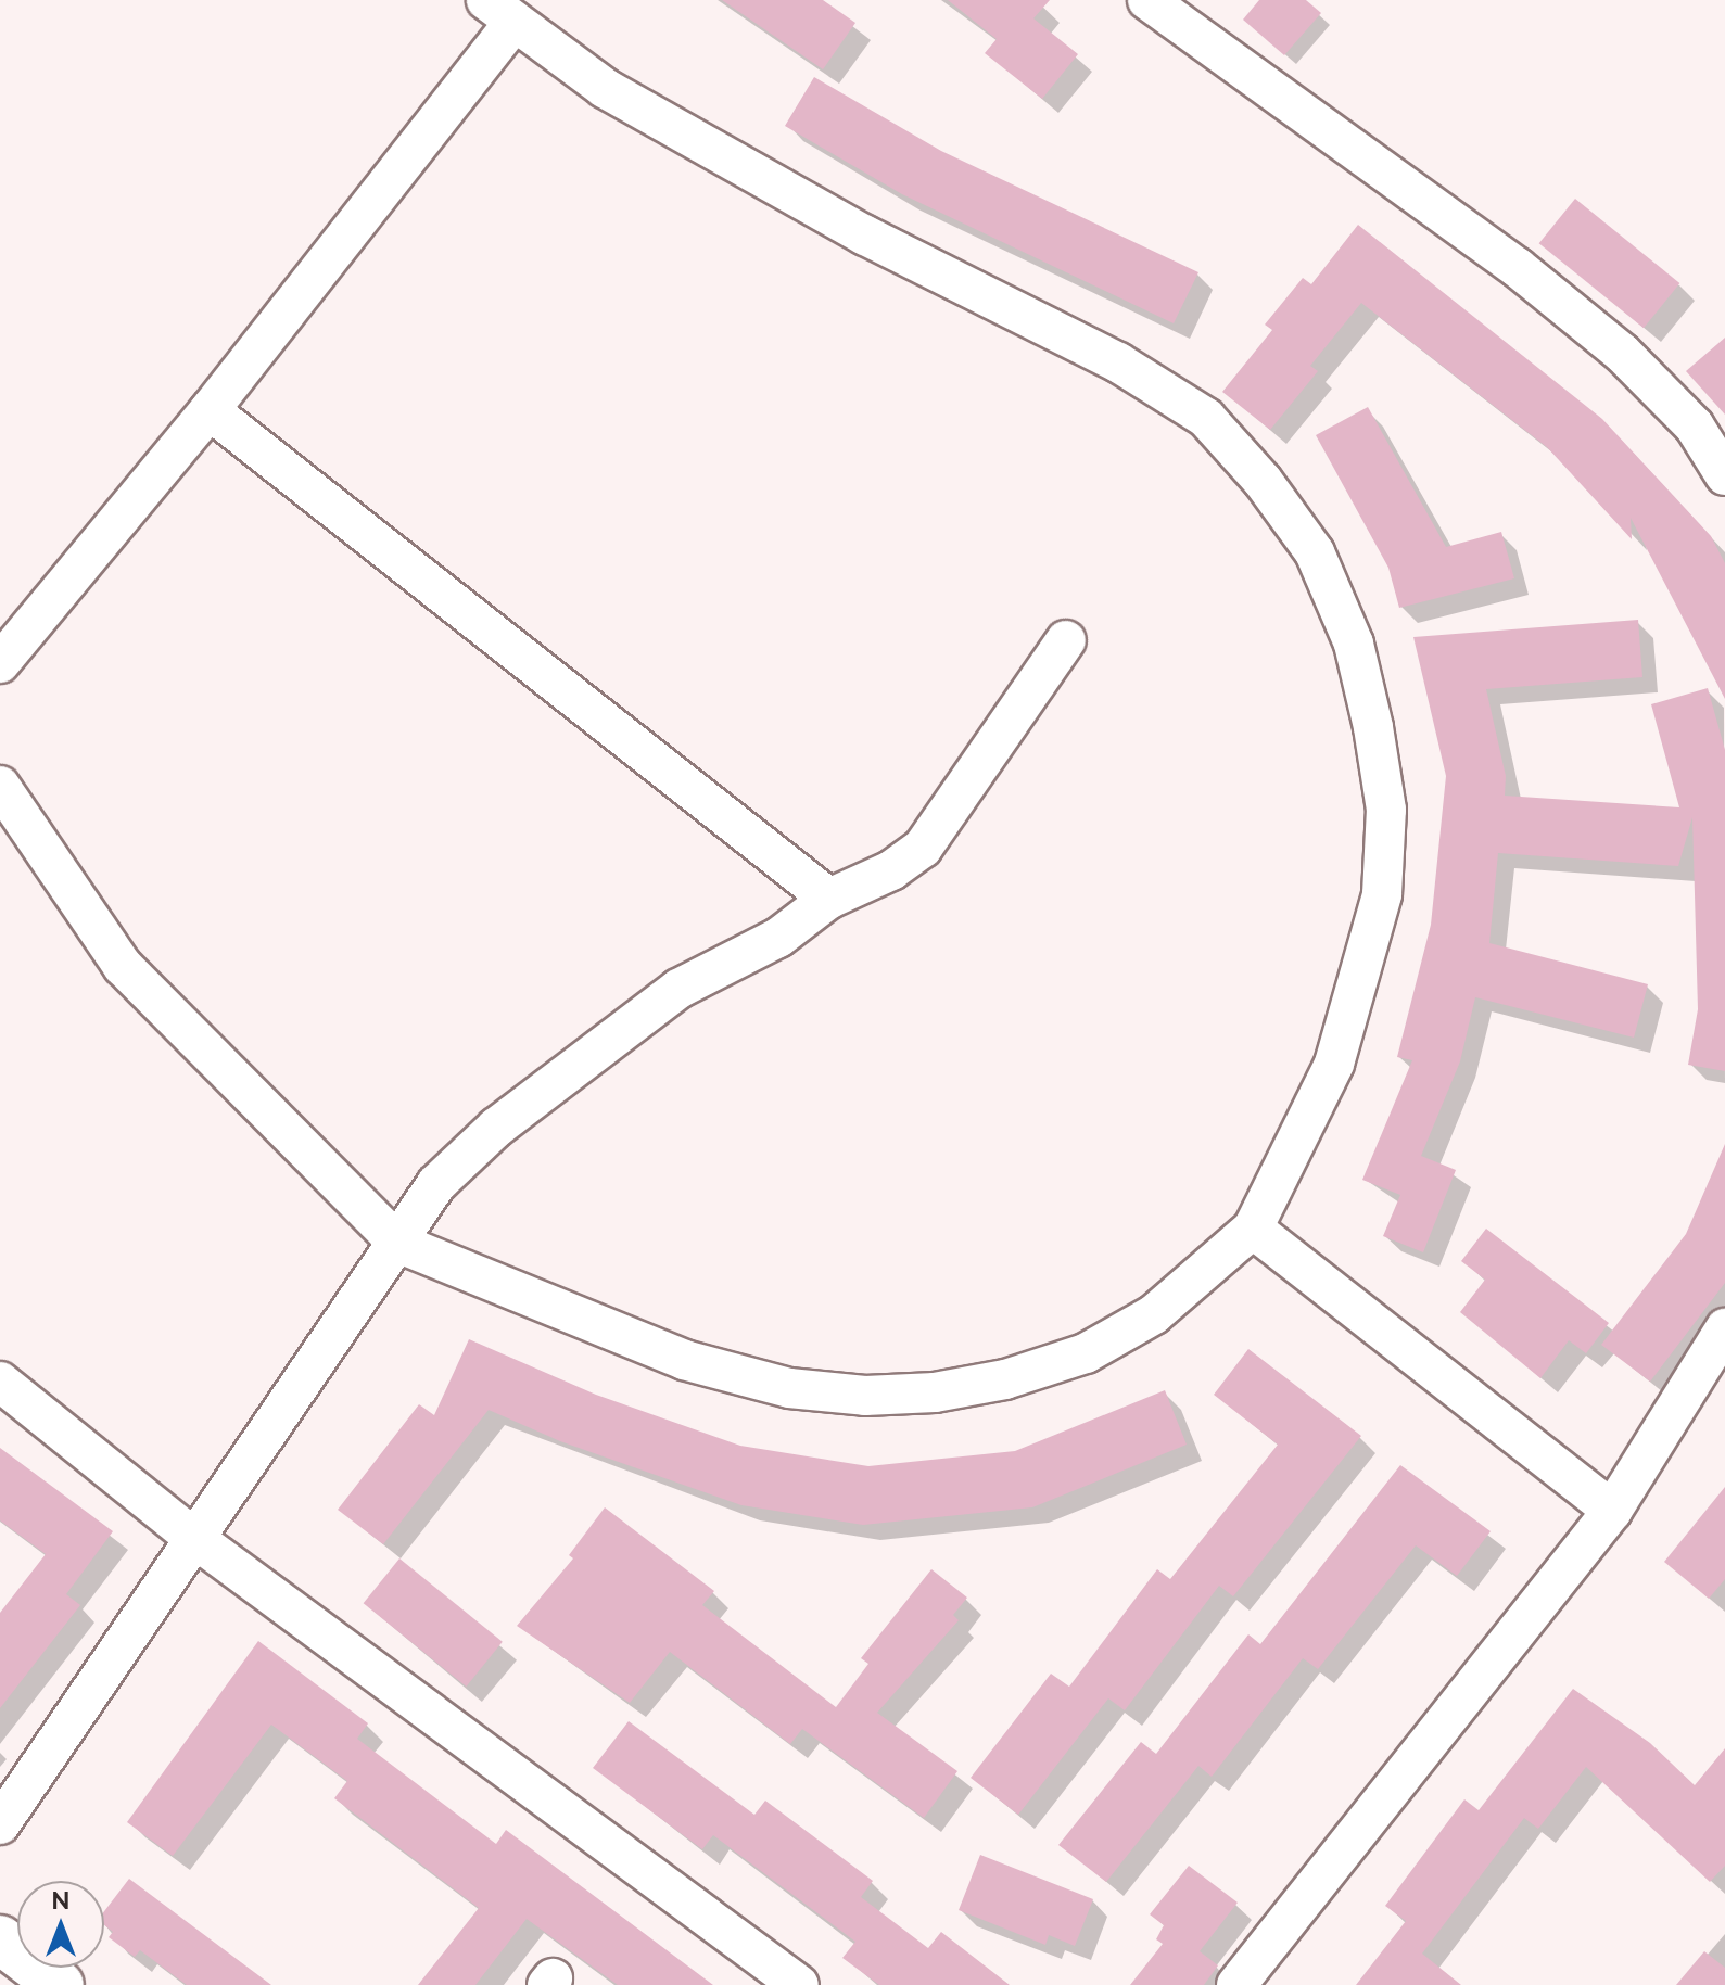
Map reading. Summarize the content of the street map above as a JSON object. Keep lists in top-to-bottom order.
{
  "north": "top"
}
